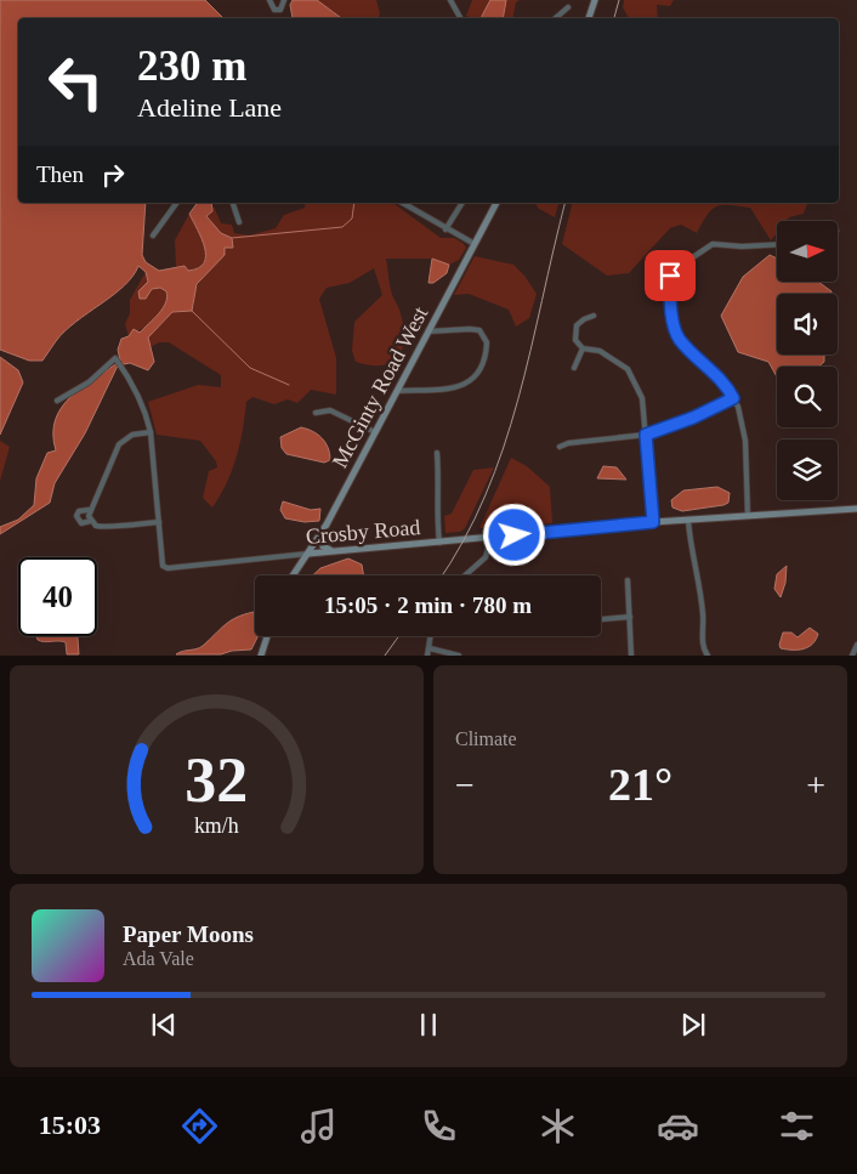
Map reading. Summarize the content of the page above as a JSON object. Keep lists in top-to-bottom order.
{
  "streets": {
    "street": ["McGinty Road West", "Crosby Road"]
  },
  "crossings": [
    ["McGinty Road West", "Crosby Road"]
  ],
  "north": "right",
  "page": {
    "turn": ["230 m", "Adeline Lane"],
    "then": "Then",
    "limit": "40",
    "trip": "15:05 · 2 min · 780 m",
    "tile": "Climate",
    "heat": ["−", "21°", "+"],
    "song": ["Paper Moons", "Ada Vale"],
    "tabs": "15:03",
    "gauge": ["32", "km/h"]
  }
}
